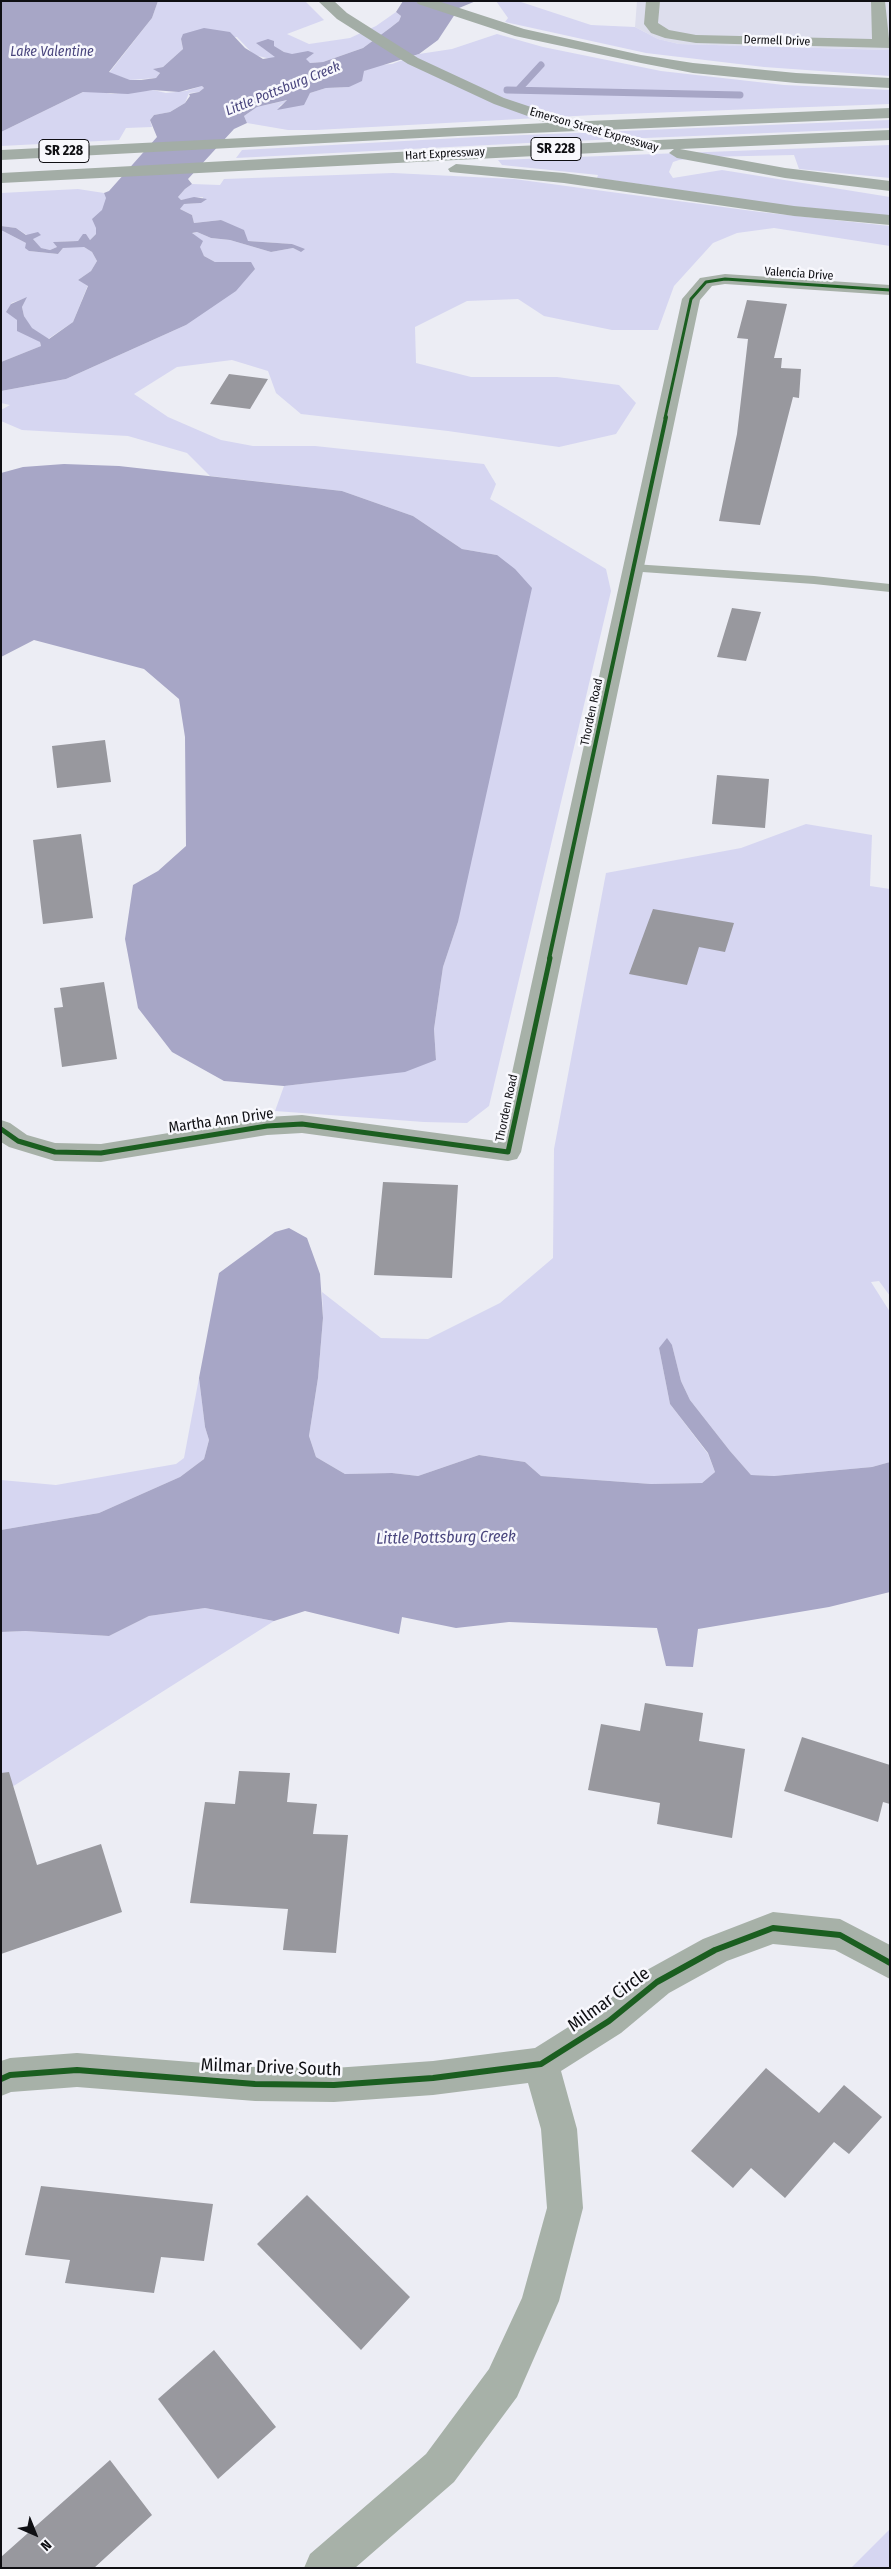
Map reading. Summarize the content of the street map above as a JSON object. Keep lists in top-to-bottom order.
{
  "streets": {
    "highway": ["Emerson Street Expressway", "SR 228", "Hart Expressway"],
    "street": [
      "Dermell Drive",
      "Valencia Drive",
      "Thorden Road",
      "Martha Ann Drive",
      "Milmar Circle",
      "Milmar Drive South"
    ]
  },
  "crossings": [
    ["Valencia Drive", "Thorden Road"],
    ["Thorden Road", "Martha Ann Drive"],
    ["Milmar Circle", "Milmar Drive South"]
  ],
  "water": ["Lake Valentine", "Little Pottsburg Creek"],
  "north": "bottom right"
}
